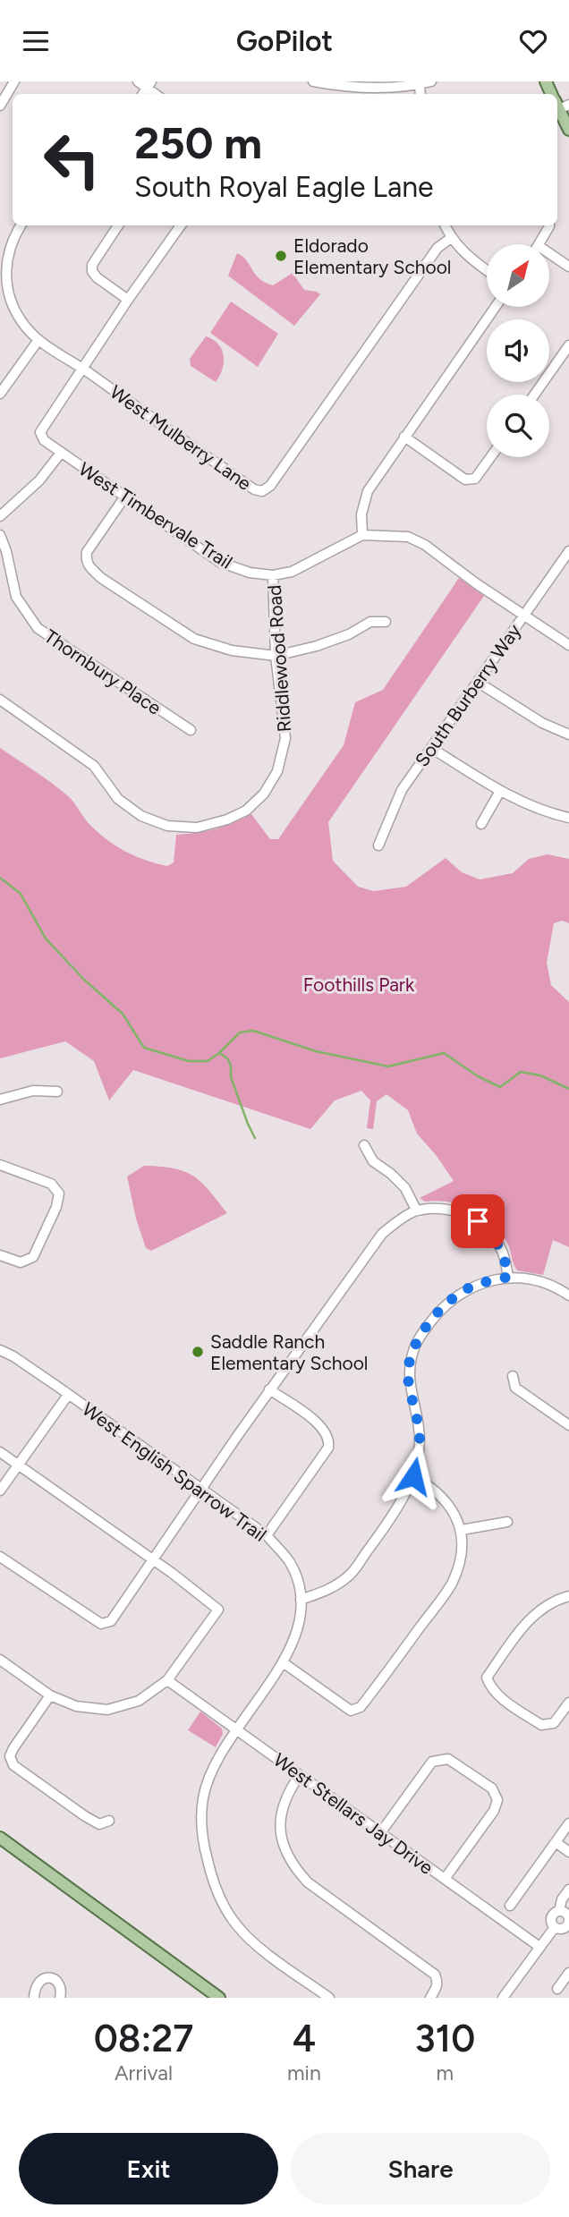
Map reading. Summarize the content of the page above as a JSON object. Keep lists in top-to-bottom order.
{
  "streets": {
    "street": [
      "West Mulberry Lane",
      "West Timbervale Trail",
      "Riddlewood Road",
      "Thornbury Place",
      "South Burberry Way",
      "West English Sparrow Trail",
      "West Stellars Jay Drive"
    ]
  },
  "crossings": [
    ["West Mulberry Lane", "West Timbervale Trail"],
    ["West Timbervale Trail", "Riddlewood Road"],
    ["West Timbervale Trail", "South Burberry Way"],
    ["West English Sparrow Trail", "West Stellars Jay Drive"]
  ],
  "parks": ["Foothills Park"],
  "places": ["Eldorado Elementary School", "Saddle Ranch Elementary School"],
  "north": "top right",
  "page": {
    "header": "GoPilot",
    "turn": ["250 m", "South Royal Eagle Lane"],
    "eta": [
      "08:27",
      "Arrival",
      "4",
      "min",
      "310",
      "m"
    ],
    "buttons": ["Exit", "Share"]
  }
}
